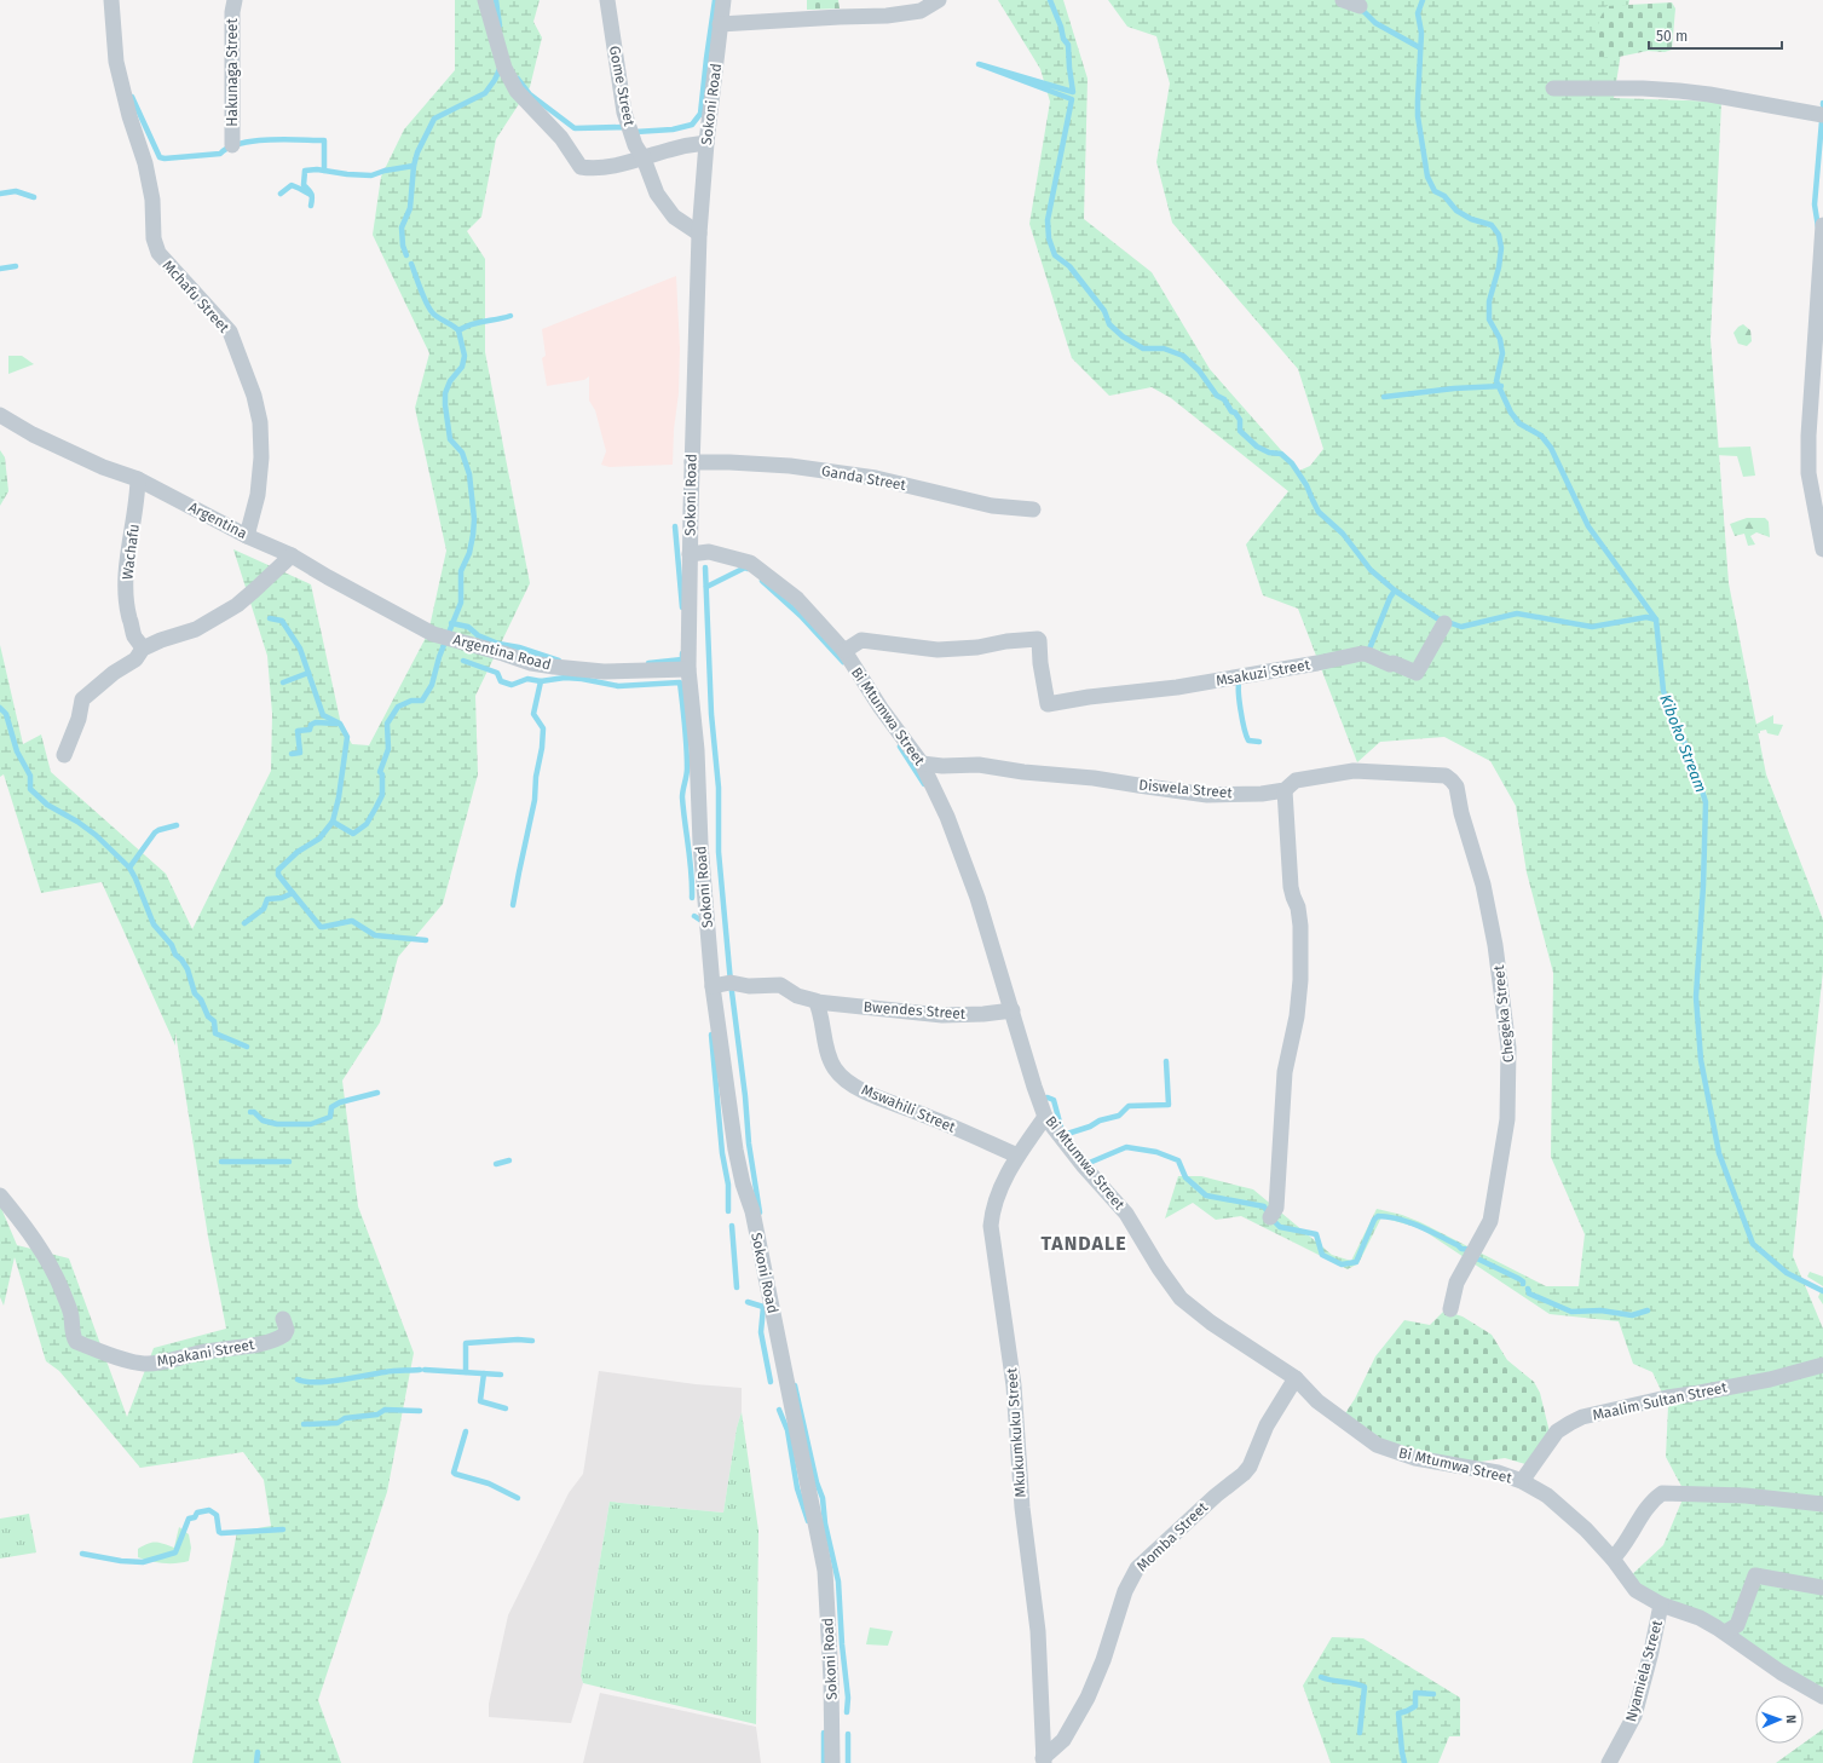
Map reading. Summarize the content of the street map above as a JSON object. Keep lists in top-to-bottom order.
{
  "streets": {
    "street": [
      "Hakunaga Street",
      "Gome Street",
      "Sokoni Road",
      "Mchafu Street",
      "Ganda Street",
      "Argentina",
      "Wachafu",
      "Argentina Road",
      "Msakuzi Street",
      "Bi Mtumwa Street",
      "Diswela Street",
      "Bwendes Street",
      "Chegeka Street",
      "Mswahili Street",
      "Mpakani Street",
      "Maalim Sultan Street",
      "Mkukumkuku Street",
      "Momba Street",
      "Nyamiela Street"
    ]
  },
  "crossings": [
    ["Gome Street", "Sokoni Road"],
    ["Sokoni Road", "Ganda Street"],
    ["Sokoni Road", "Argentina Road"],
    ["Sokoni Road", "Bi Mtumwa Street"],
    ["Mchafu Street", "Argentina"],
    ["Argentina", "Wachafu"],
    ["Argentina", "Argentina Road"],
    ["Msakuzi Street", "Bi Mtumwa Street"],
    ["Bi Mtumwa Street", "Diswela Street"],
    ["Bi Mtumwa Street", "Bwendes Street"],
    ["Bi Mtumwa Street", "Maalim Sultan Street"],
    ["Bi Mtumwa Street", "Mkukumkuku Street"],
    ["Bi Mtumwa Street", "Momba Street"],
    ["Bi Mtumwa Street", "Nyamiela Street"],
    ["Diswela Street", "Chegeka Street"],
    ["Bwendes Street", "Mswahili Street"],
    ["Mswahili Street", "Mkukumkuku Street"],
    ["Mkukumkuku Street", "Momba Street"]
  ],
  "districts": ["TANDALE"],
  "water": ["Kiboko Stream"],
  "scale_bar": "50 m",
  "north": "right"
}
